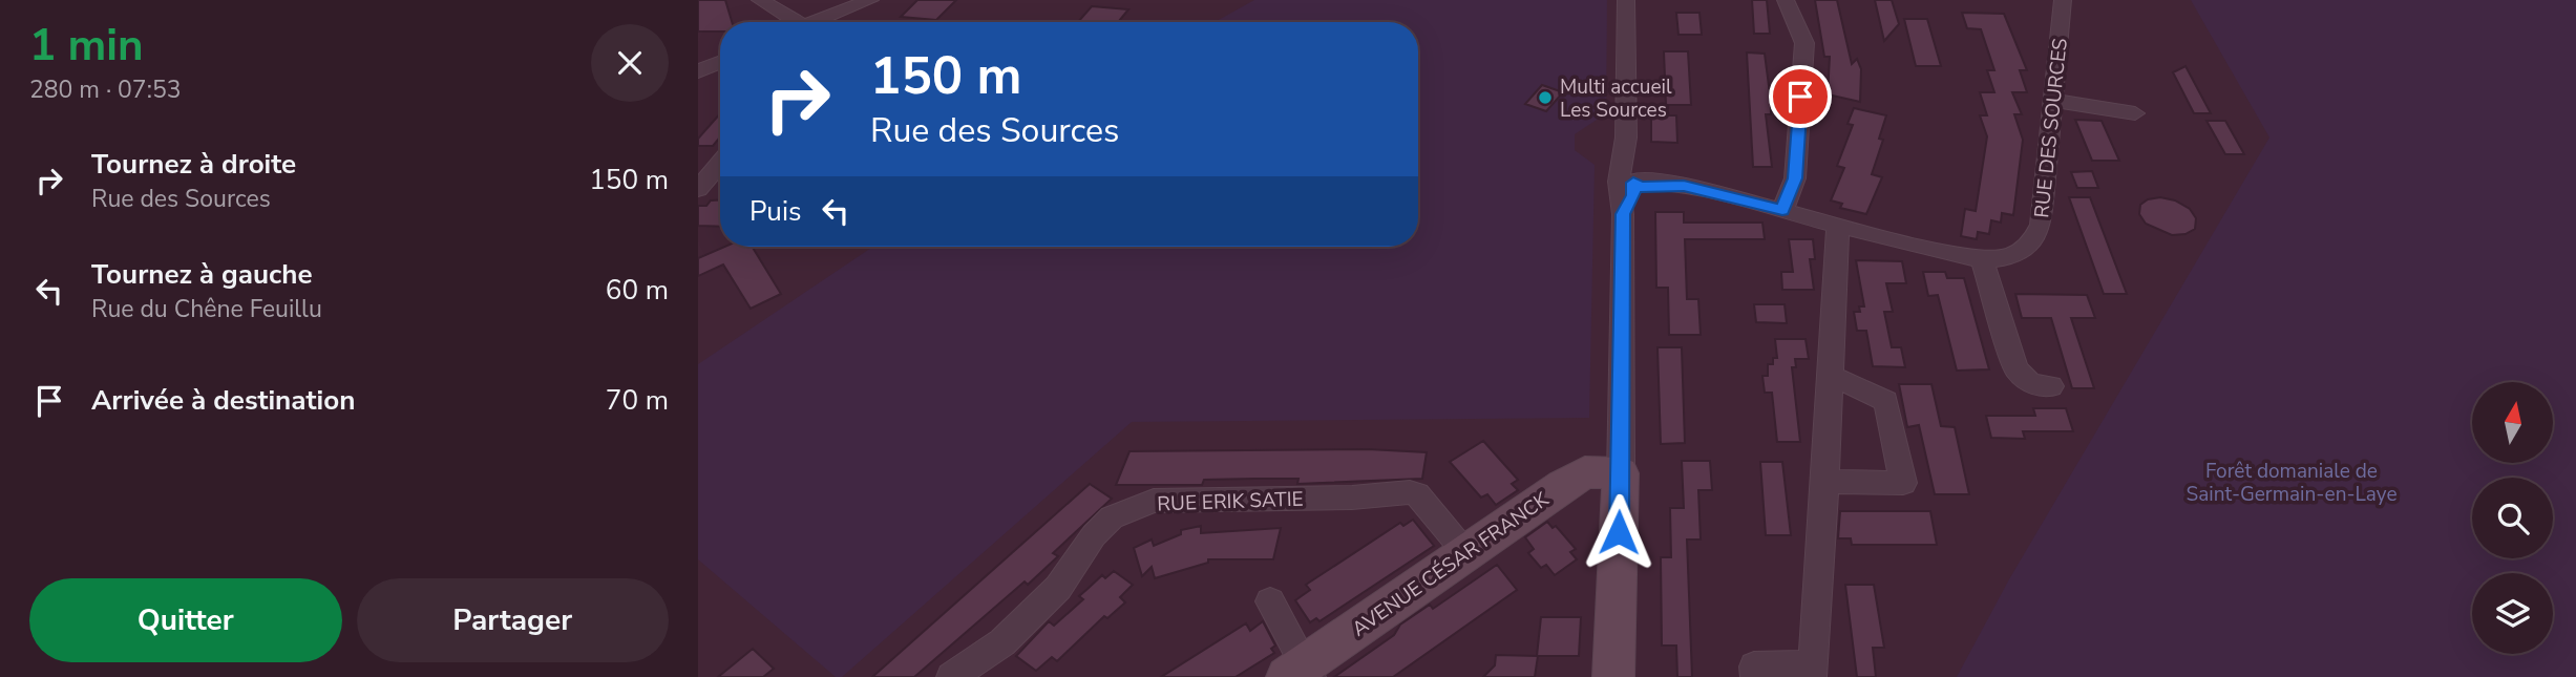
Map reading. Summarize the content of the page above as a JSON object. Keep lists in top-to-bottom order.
{
  "streets": {
    "street": ["RUE DES SOURCES", "RUE ERIK SATIE", "AVENUE CÉSAR FRANCK"]
  },
  "crossings": [
    ["RUE ERIK SATIE", "AVENUE CÉSAR FRANCK"]
  ],
  "parks": ["Forêt domaniale de Saint-Germain-en-Laye"],
  "places": ["Multi accueil Les Sources"],
  "north": "top",
  "page": {
    "heading": ["1 min", "280 m · 07:53"],
    "turn": ["150 m", "Rue des Sources"],
    "list": [
      {
        "name": "Tournez à droite",
        "note": "Rue des Sources",
        "value": "150 m"
      },
      {
        "name": "Tournez à gauche",
        "note": "Rue du Chêne Feuillu",
        "value": "60 m"
      },
      {
        "name": "Arrivée à destination",
        "value": "70 m"
      }
    ],
    "then": "Puis",
    "buttons": ["Quitter", "Partager"]
  }
}
